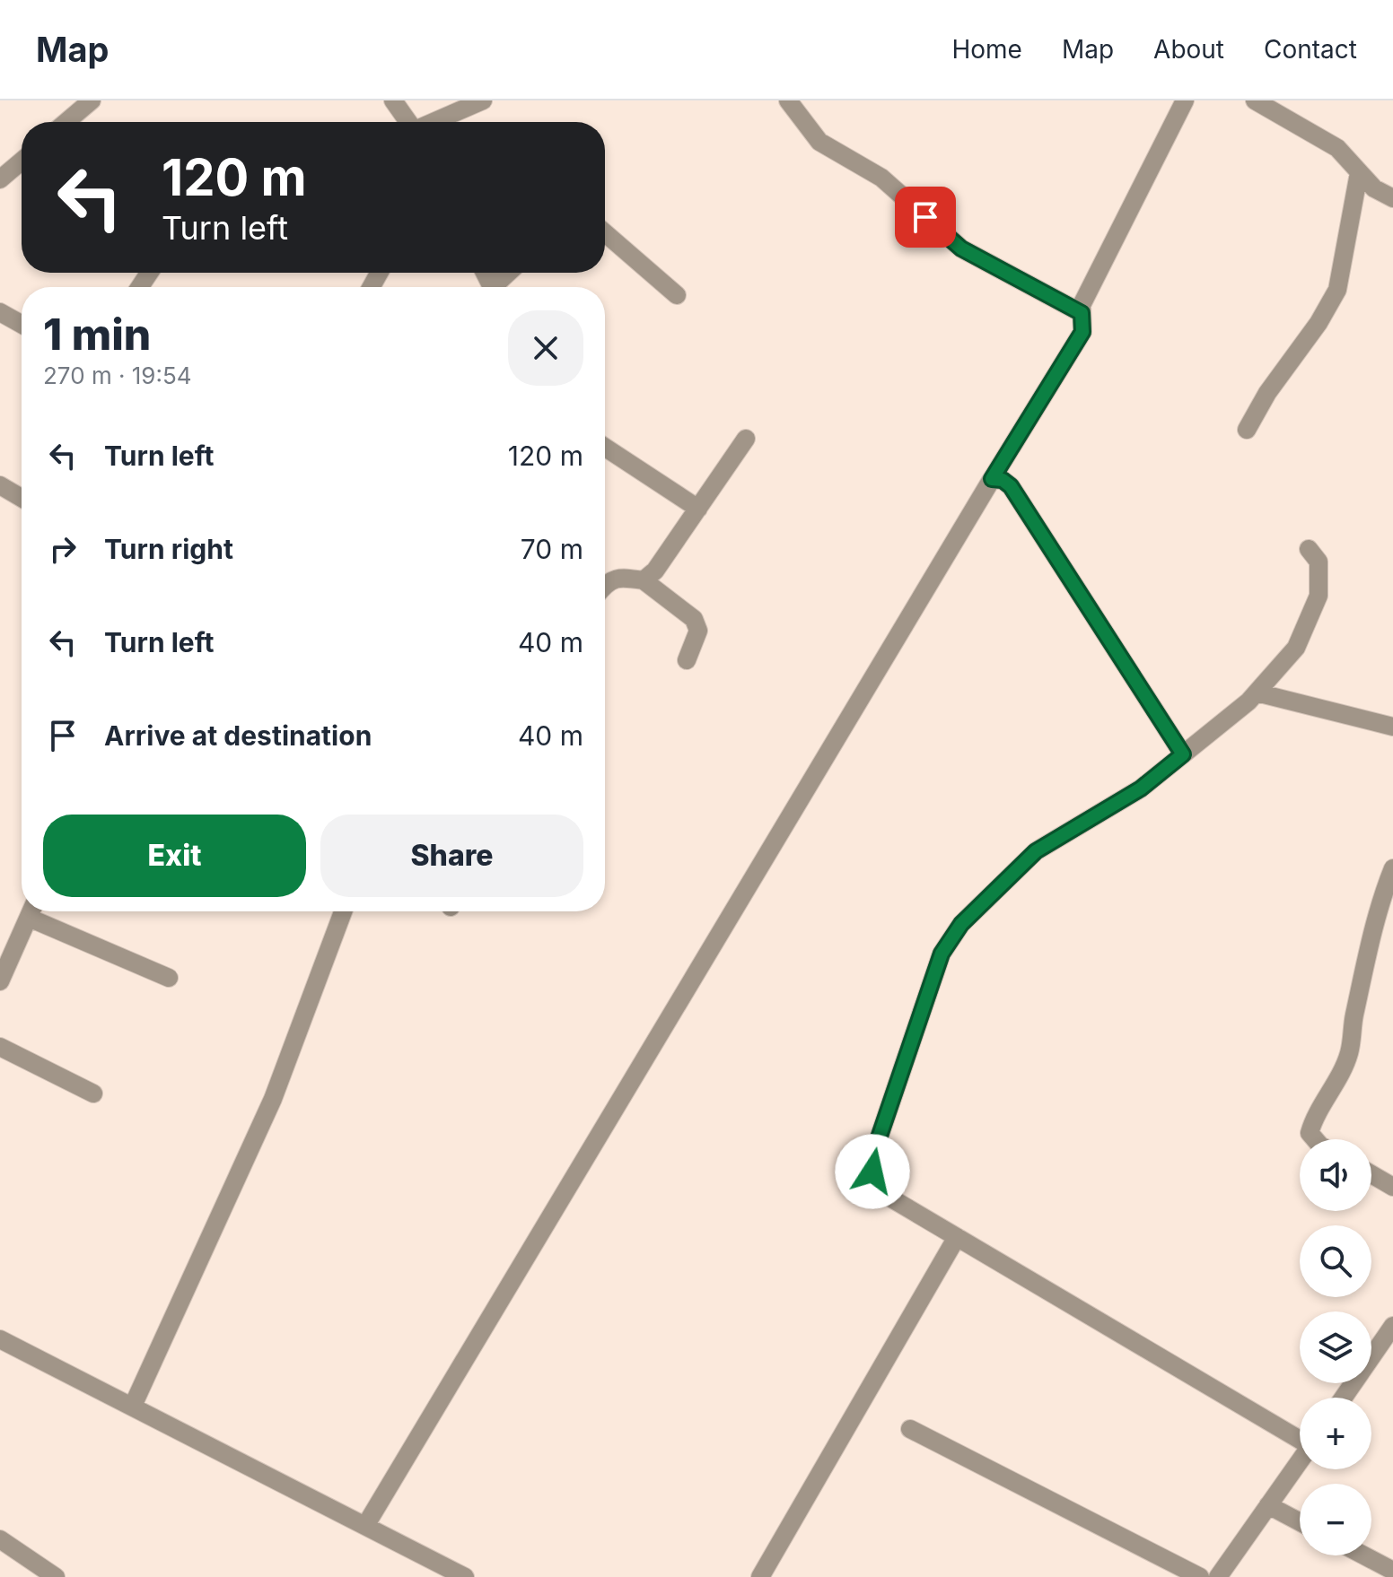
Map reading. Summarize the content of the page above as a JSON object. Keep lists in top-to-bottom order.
{
  "page": {
    "header": "Map",
    "nav": [
      "Home",
      "Map",
      "About",
      "Contact"
    ],
    "turn": ["120 m", "Turn left"],
    "heading": ["1 min", "270 m · 19:54"],
    "list": [
      {
        "name": "Turn left",
        "value": "120 m"
      },
      {
        "name": "Turn right",
        "value": "70 m"
      },
      {
        "name": "Turn left",
        "value": "40 m"
      },
      {
        "name": "Arrive at destination",
        "value": "40 m"
      }
    ],
    "buttons": ["Exit", "Share"],
    "map_buttons": ["+", "−"]
  }
}
